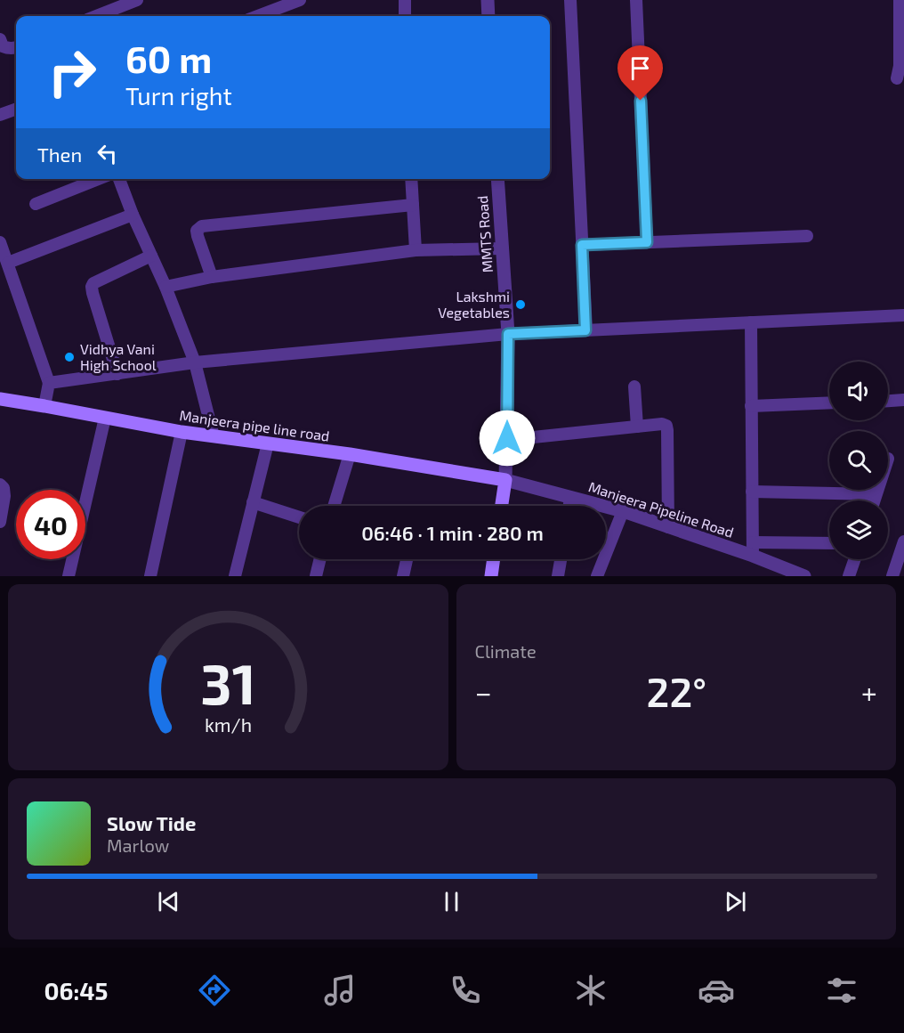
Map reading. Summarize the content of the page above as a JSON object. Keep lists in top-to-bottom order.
{
  "streets": {
    "main road": ["MMTS Road", "Manjeera pipe line road"],
    "street": ["Manjeera Pipeline Road"]
  },
  "crossings": [
    ["MMTS Road", "Manjeera pipe line road"],
    ["MMTS Road", "Manjeera Pipeline Road"],
    ["Manjeera pipe line road", "Manjeera Pipeline Road"]
  ],
  "places": ["Lakshmi Vegetables", "Vidhya Vani High School"],
  "page": {
    "turn": ["60 m", "Turn right"],
    "then": "Then",
    "limit": "40",
    "trip": "06:46 · 1 min · 280 m",
    "tile": "Climate",
    "heat": ["−", "22°", "+"],
    "song": ["Slow Tide", "Marlow"],
    "tabs": "06:45",
    "gauge": ["31", "km/h"]
  }
}
